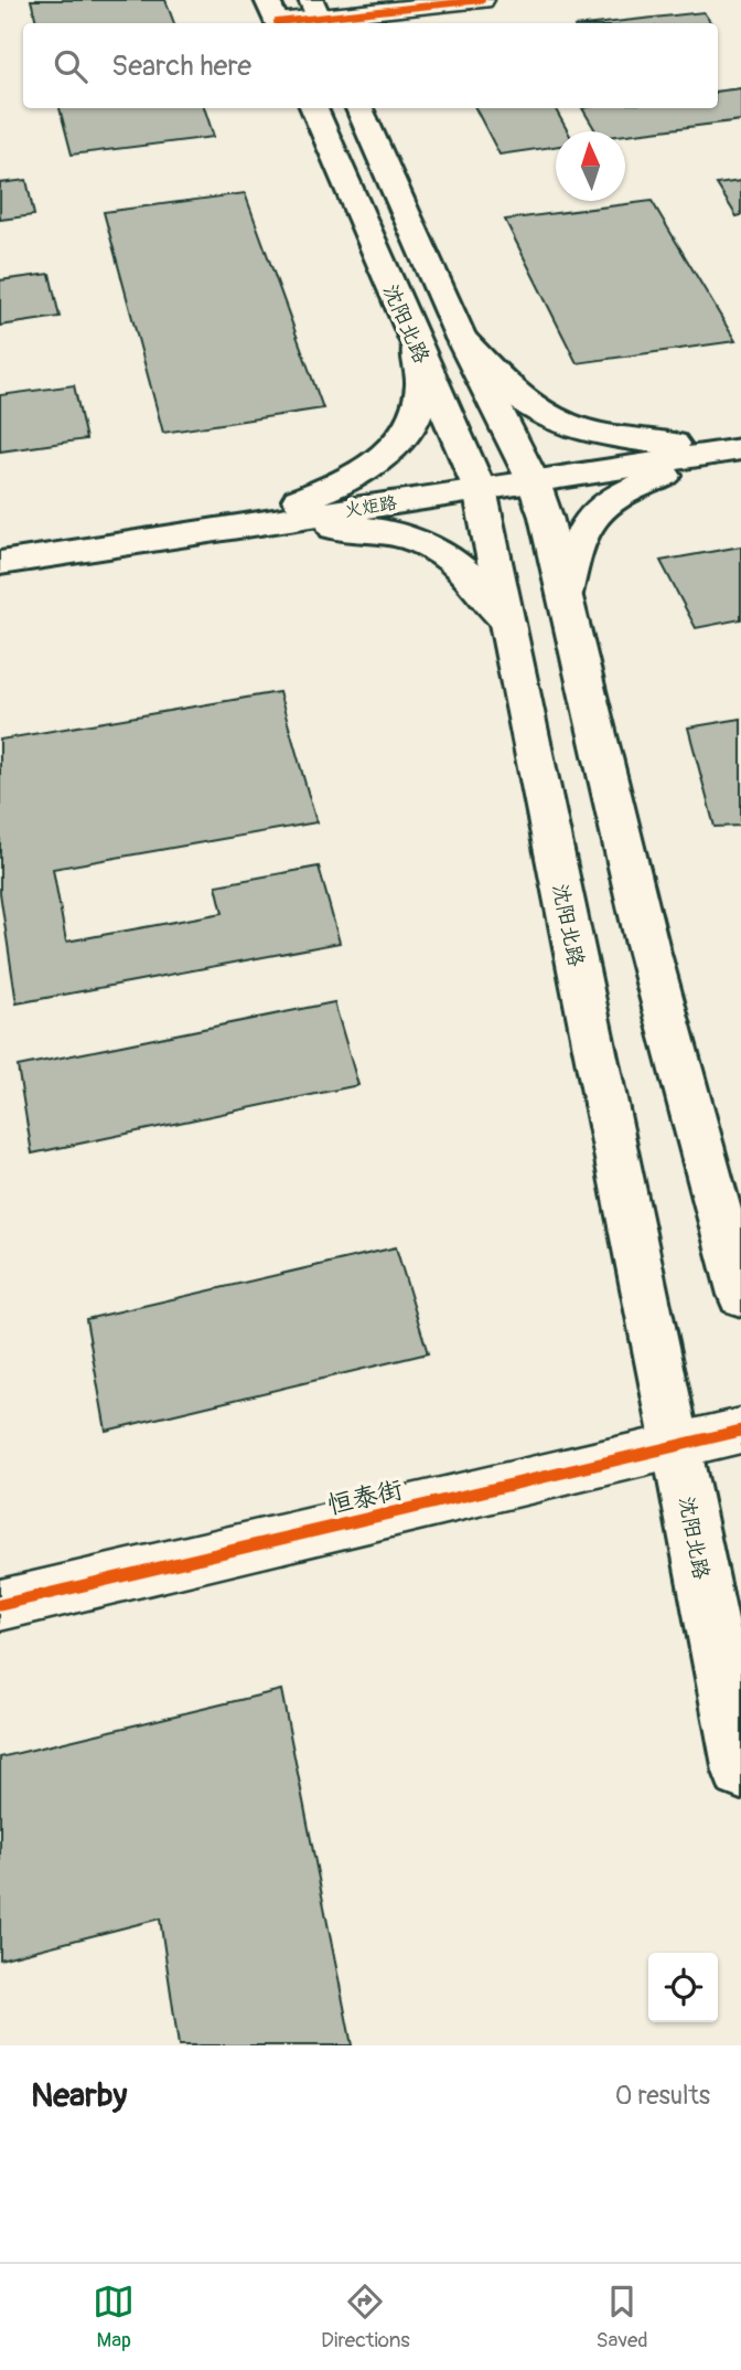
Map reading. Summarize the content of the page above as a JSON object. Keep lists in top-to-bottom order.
{
  "streets": {
    "main road": ["沈阳北路", "火炬路"],
    "street": ["恒泰街"]
  },
  "crossings": [
    ["沈阳北路", "火炬路"],
    ["沈阳北路", "恒泰街"]
  ],
  "north": "top",
  "page": {
    "search": "Search here",
    "heading": ["Nearby", "0 results"],
    "nav": ["Map", "Directions", "Saved"]
  }
}
